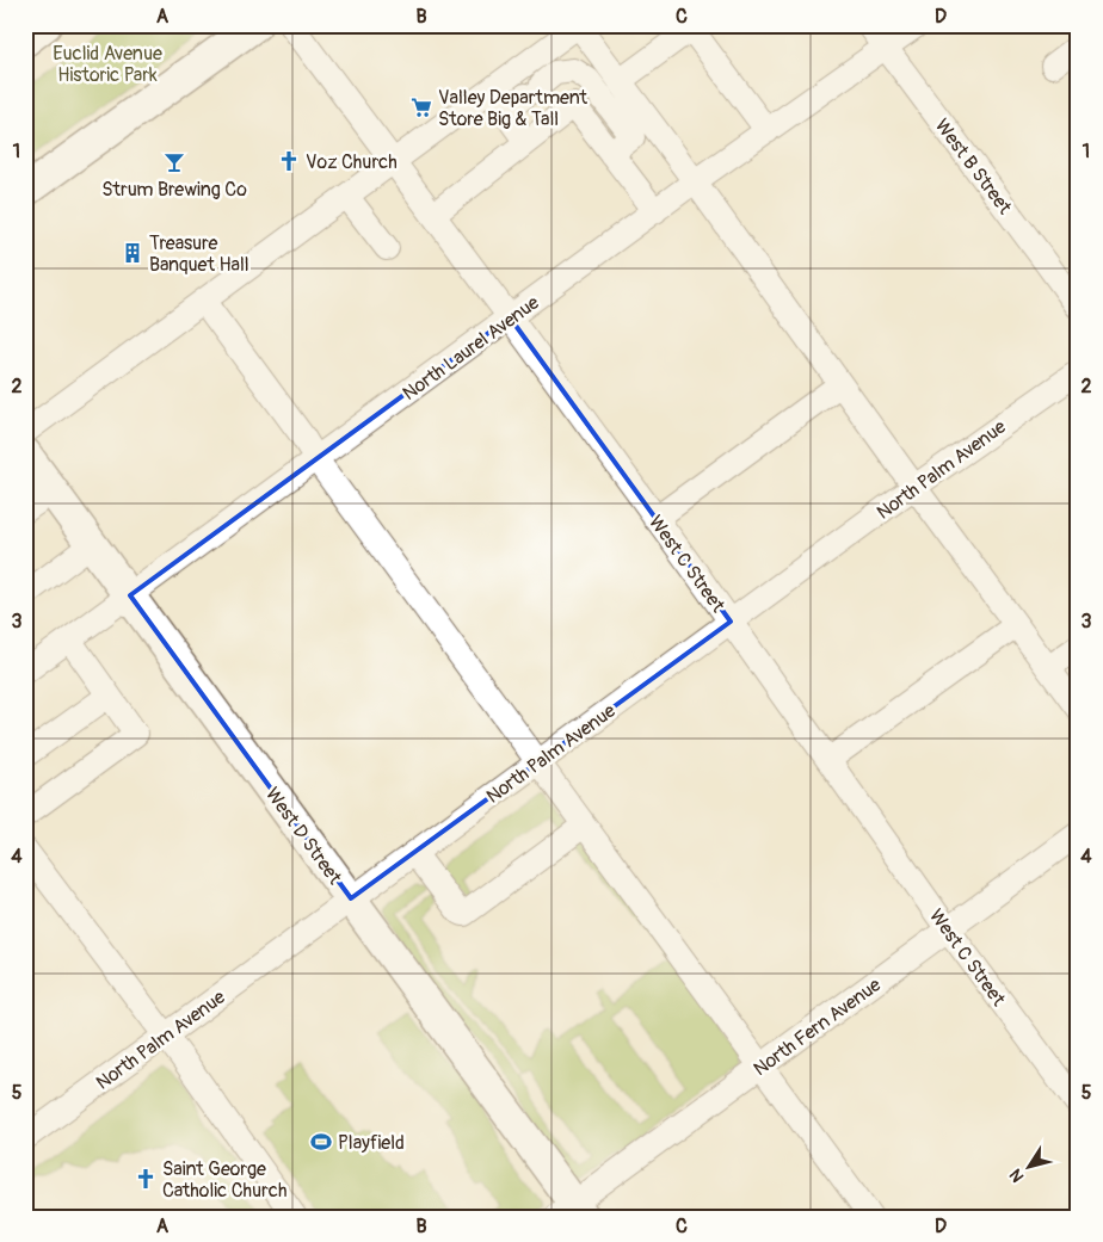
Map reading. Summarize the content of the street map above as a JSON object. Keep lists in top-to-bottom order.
{
  "streets": {
    "main road": ["West D Street"],
    "street": [
      "West B Street",
      "North Laurel Avenue",
      "North Palm Avenue",
      "West C Street",
      "North Fern Avenue"
    ]
  },
  "crossings": [
    ["West B Street", "North Laurel Avenue"],
    ["North Laurel Avenue", "West C Street"],
    ["North Laurel Avenue", "West D Street"],
    ["North Palm Avenue", "West C Street"],
    ["North Palm Avenue", "West D Street"],
    ["West C Street", "North Fern Avenue"],
    ["West D Street", "North Fern Avenue"]
  ],
  "parks": ["Euclid Avenue Historic Park"],
  "places": {
    "supermarket": ["Valley Department Store Big & Tall"],
    "church": ["Voz Church", "Saint George Catholic Church"],
    "bar": ["Strum Brewing Co"],
    "building": ["Treasure Banquet Hall"],
    "sports": ["Playfield"]
  },
  "north": "bottom left",
  "grid": {
    "columns": [
      "A",
      "B",
      "C",
      "D"
    ],
    "rows": [
      "1",
      "2",
      "3",
      "4",
      "5"
    ]
  }
}
